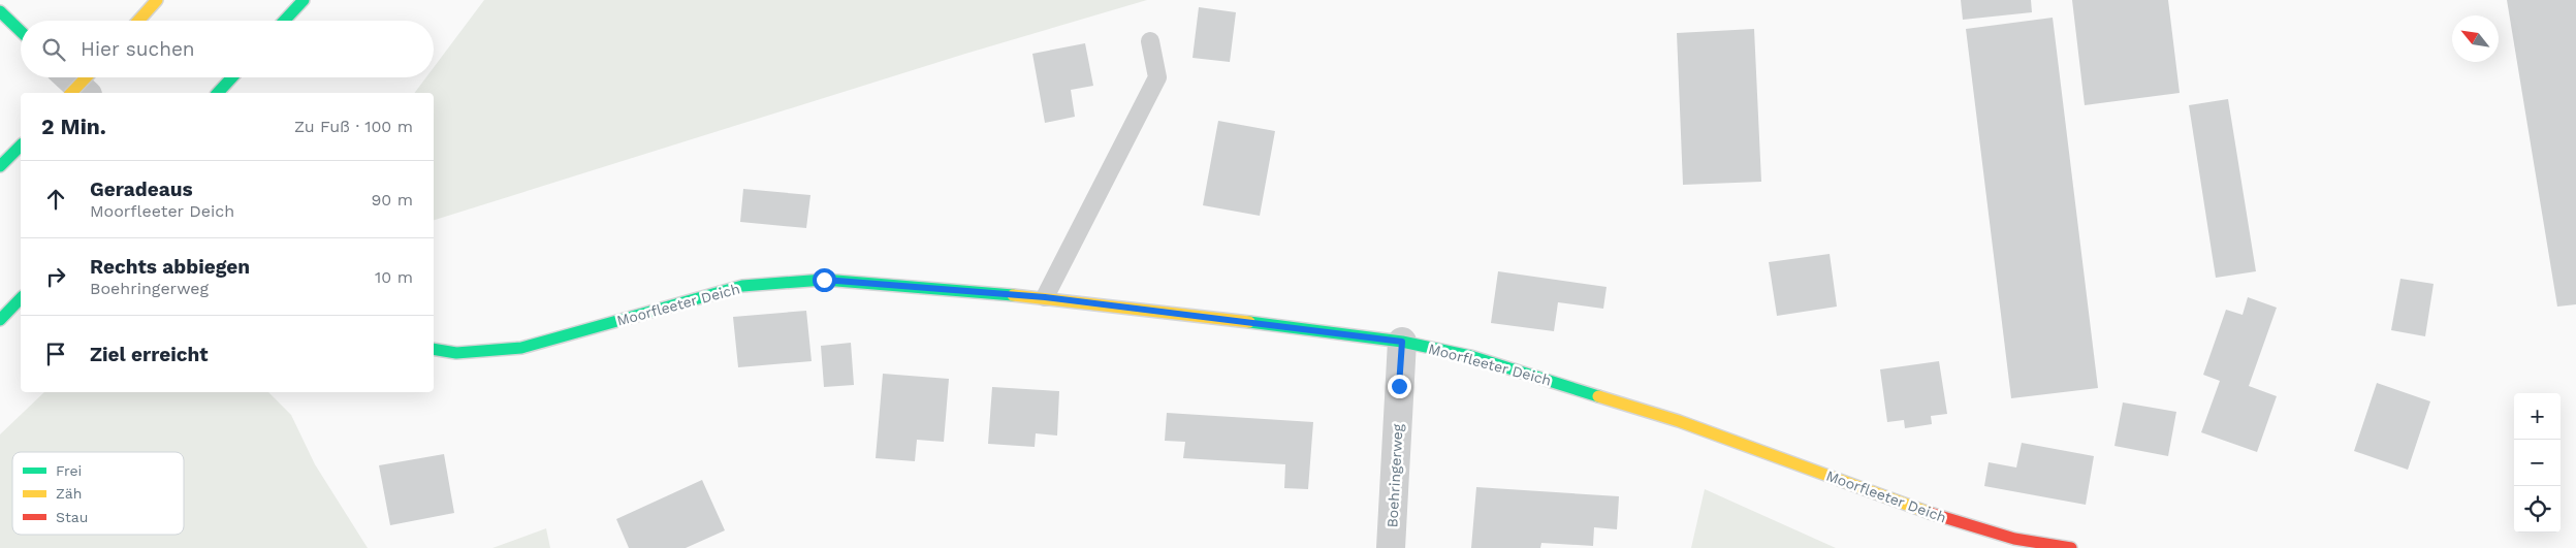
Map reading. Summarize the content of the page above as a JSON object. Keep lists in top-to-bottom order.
{
  "streets": {
    "main road": ["Moorfleeter Deich"],
    "street": ["Boehringerweg"]
  },
  "crossings": [
    ["Moorfleeter Deich", "Boehringerweg"]
  ],
  "legend": ["Frei", "Zäh", "Stau"],
  "north": "top left",
  "page": {
    "search": "Hier suchen",
    "heading": ["2 Min.", "Zu Fuß · 100 m"],
    "list": [
      ["Geradeaus", "Moorfleeter Deich", "90 m"],
      ["Rechts abbiegen", "Boehringerweg", "10 m"],
      "Ziel erreicht"
    ],
    "map_buttons": ["+", "−"]
  }
}
